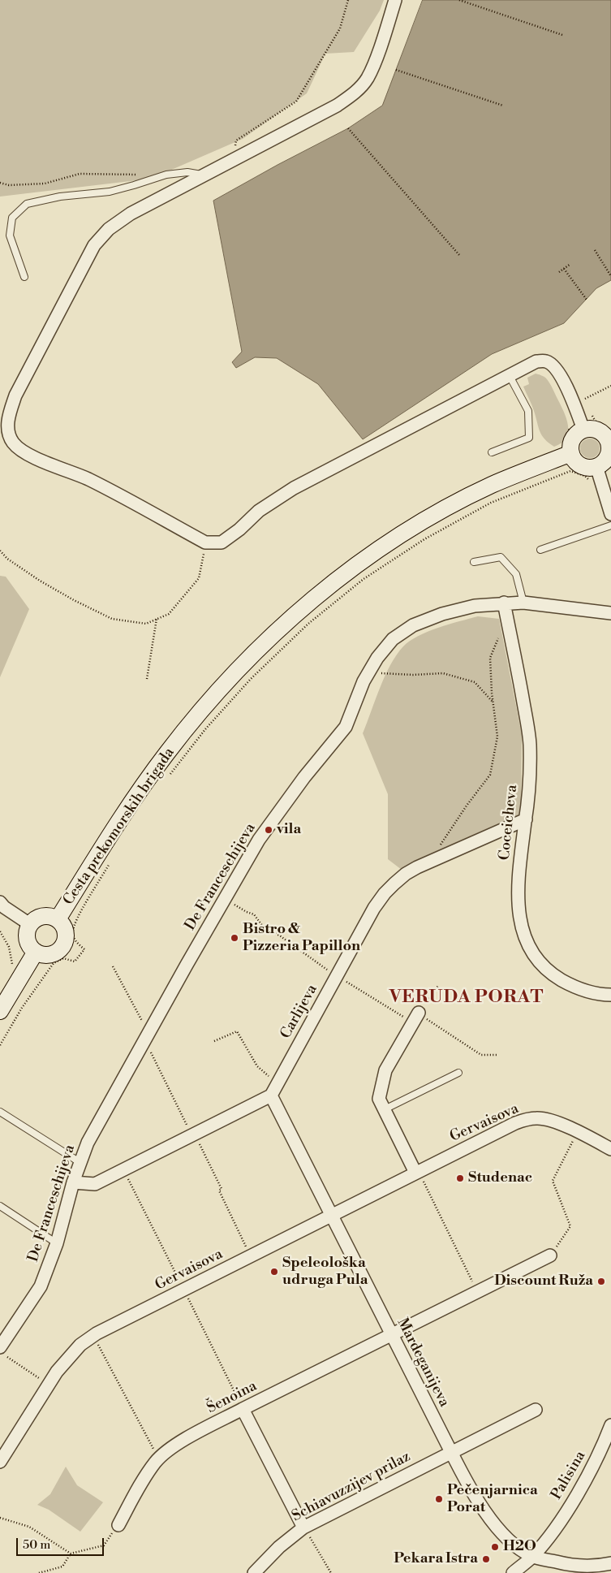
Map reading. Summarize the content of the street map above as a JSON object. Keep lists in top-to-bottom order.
{
  "streets": {
    "main road": ["Cesta prekomorskih brigada"],
    "street": [
      "Coceicheva",
      "De Franceschijeva",
      "Carlijeva",
      "Gervaisova",
      "Mardeganijeva",
      "Šenoina",
      "Palisina",
      "Schiavuzzijev prilaz"
    ]
  },
  "crossings": [
    ["Coceicheva", "De Franceschijeva"],
    ["Coceicheva", "Carlijeva"],
    ["Carlijeva", "Mardeganijeva"],
    ["Gervaisova", "Mardeganijeva"],
    ["Mardeganijeva", "Šenoina"],
    ["Mardeganijeva", "Palisina"],
    ["Mardeganijeva", "Schiavuzzijev prilaz"]
  ],
  "districts": ["VERUDA PORAT"],
  "places": [
    "vila",
    "Bistro & Pizzeria Papillon",
    "Studenac",
    "Speleološka udruga Pula",
    "Discount Ruža",
    "Pečenjarnica Porat",
    "H2O",
    "Pekara Istra"
  ],
  "scale_bar": "50 m"
}
